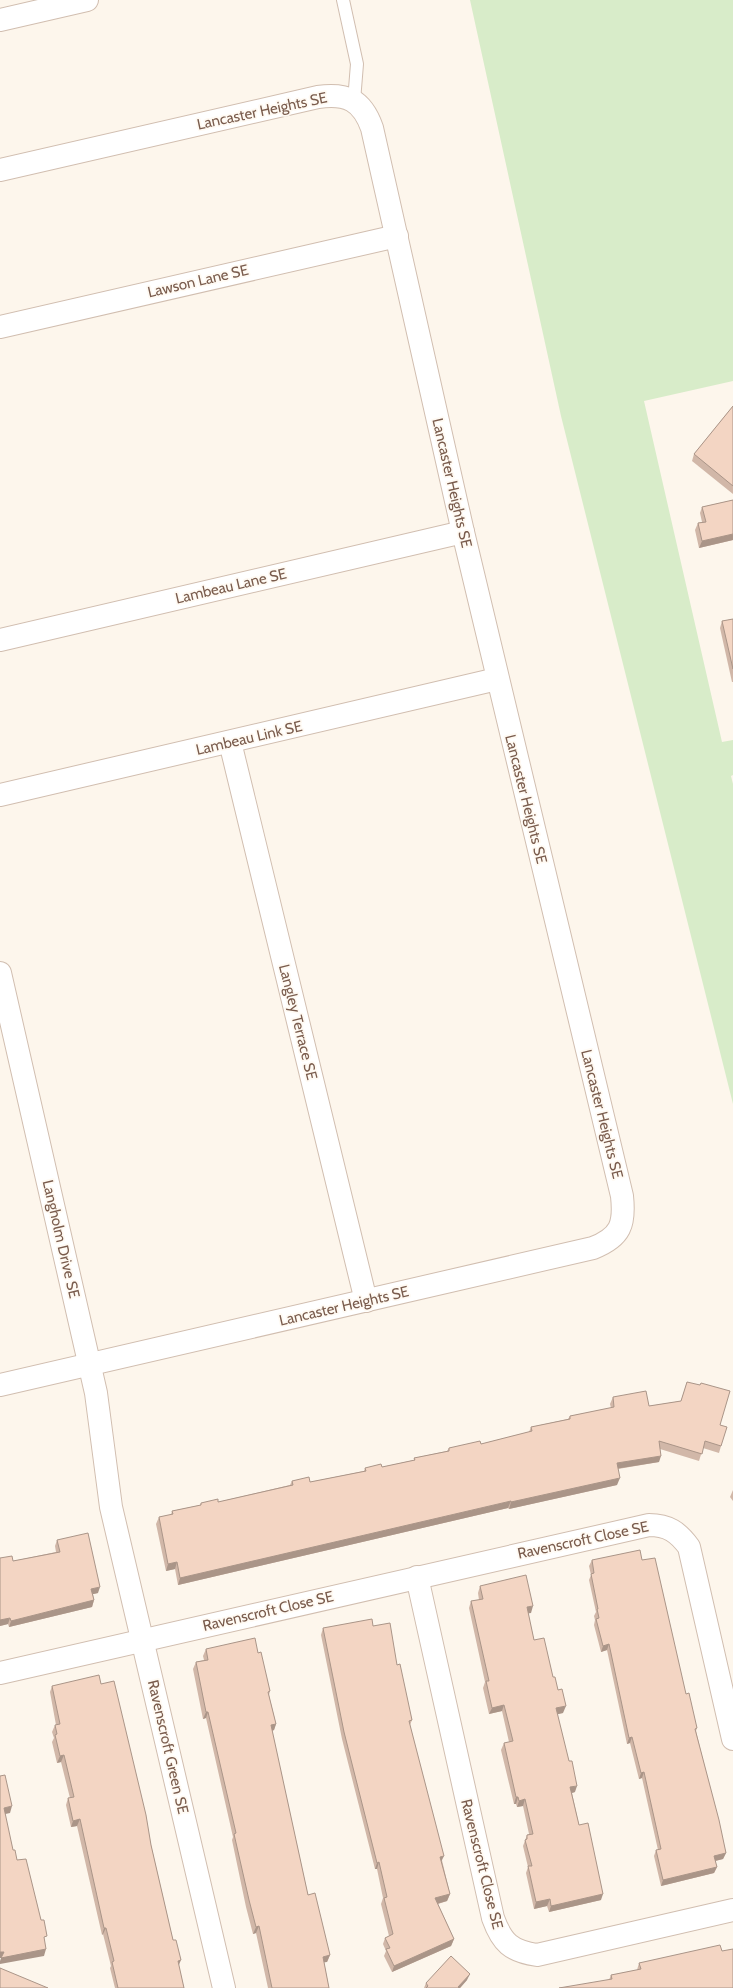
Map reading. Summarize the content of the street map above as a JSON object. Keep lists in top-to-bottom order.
{
  "streets": {
    "street": [
      "Lancaster Heights SE",
      "Lawson Lane SE",
      "Lambeau Lane SE",
      "Lambeau Link SE",
      "Langley Terrace SE",
      "Langholm Drive SE",
      "Ravenscroft Close SE",
      "Ravenscroft Green SE"
    ]
  },
  "crossings": [
    ["Lancaster Heights SE", "Lawson Lane SE"],
    ["Lancaster Heights SE", "Lambeau Lane SE"],
    ["Lancaster Heights SE", "Lambeau Link SE"],
    ["Lancaster Heights SE", "Langley Terrace SE"],
    ["Lancaster Heights SE", "Langholm Drive SE"],
    ["Lambeau Link SE", "Langley Terrace SE"],
    ["Langholm Drive SE", "Ravenscroft Green SE"],
    ["Ravenscroft Close SE", "Ravenscroft Green SE"]
  ]
}
